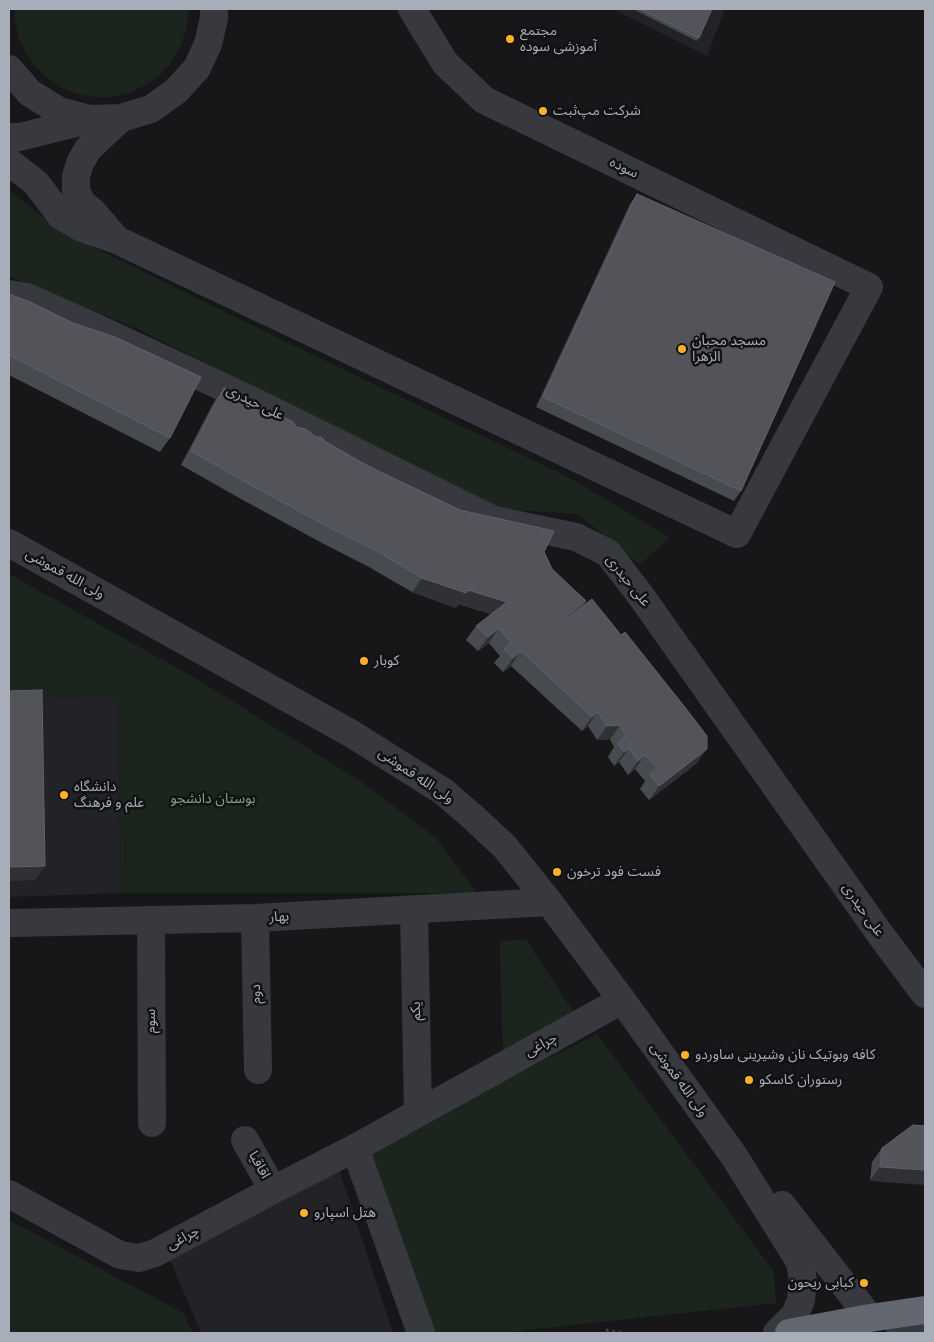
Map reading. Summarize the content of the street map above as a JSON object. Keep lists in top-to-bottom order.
{
  "streets": {
    "street": [
      "سوده",
      "علی حیدری",
      "ولی الله قموشی",
      "بهار",
      "دوم",
      "یکم",
      "سوم",
      "چراغی",
      "اقاقیا"
    ]
  },
  "crossings": [
    ["ولی الله قموشی", "بهار"],
    ["ولی الله قموشی", "چراغی"],
    ["بهار", "دوم"],
    ["بهار", "یکم"],
    ["بهار", "سوم"],
    ["یکم", "چراغی"],
    ["چراغی", "اقاقیا"]
  ],
  "parks": ["بوستان دانشجو"],
  "places": [
    "مجتمع آموزشی سوده",
    "شرکت مپ‌ثبت",
    "مسجد محبان الزهرا",
    "کوبار",
    "دانشگاه علم و فرهنگ",
    "فست فود ترخون",
    "کافه وبوتیک نان وشیرینی ساوردو",
    "رستوران کاسکو",
    "هتل اسپارو",
    "کبابی ریحون"
  ]
}
